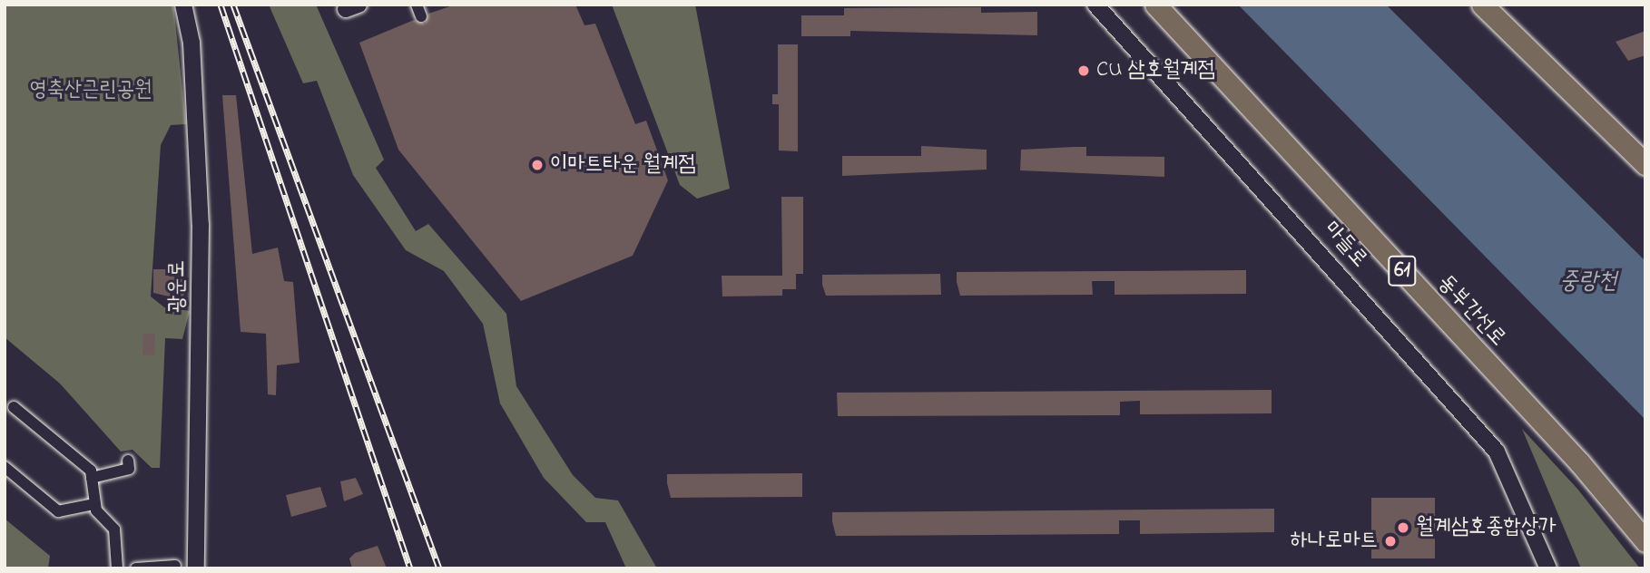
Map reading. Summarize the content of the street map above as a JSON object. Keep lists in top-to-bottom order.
{
  "streets": {
    "highway": ["61", "동부간선로"],
    "main road": ["마들로", "광운로"]
  },
  "water": ["중랑천"],
  "parks": ["영축산근린공원"],
  "places": [
    "CU 삼호월계점",
    "이마트타운 월계점",
    "월계삼호종합상가",
    "하나로마트"
  ]
}
